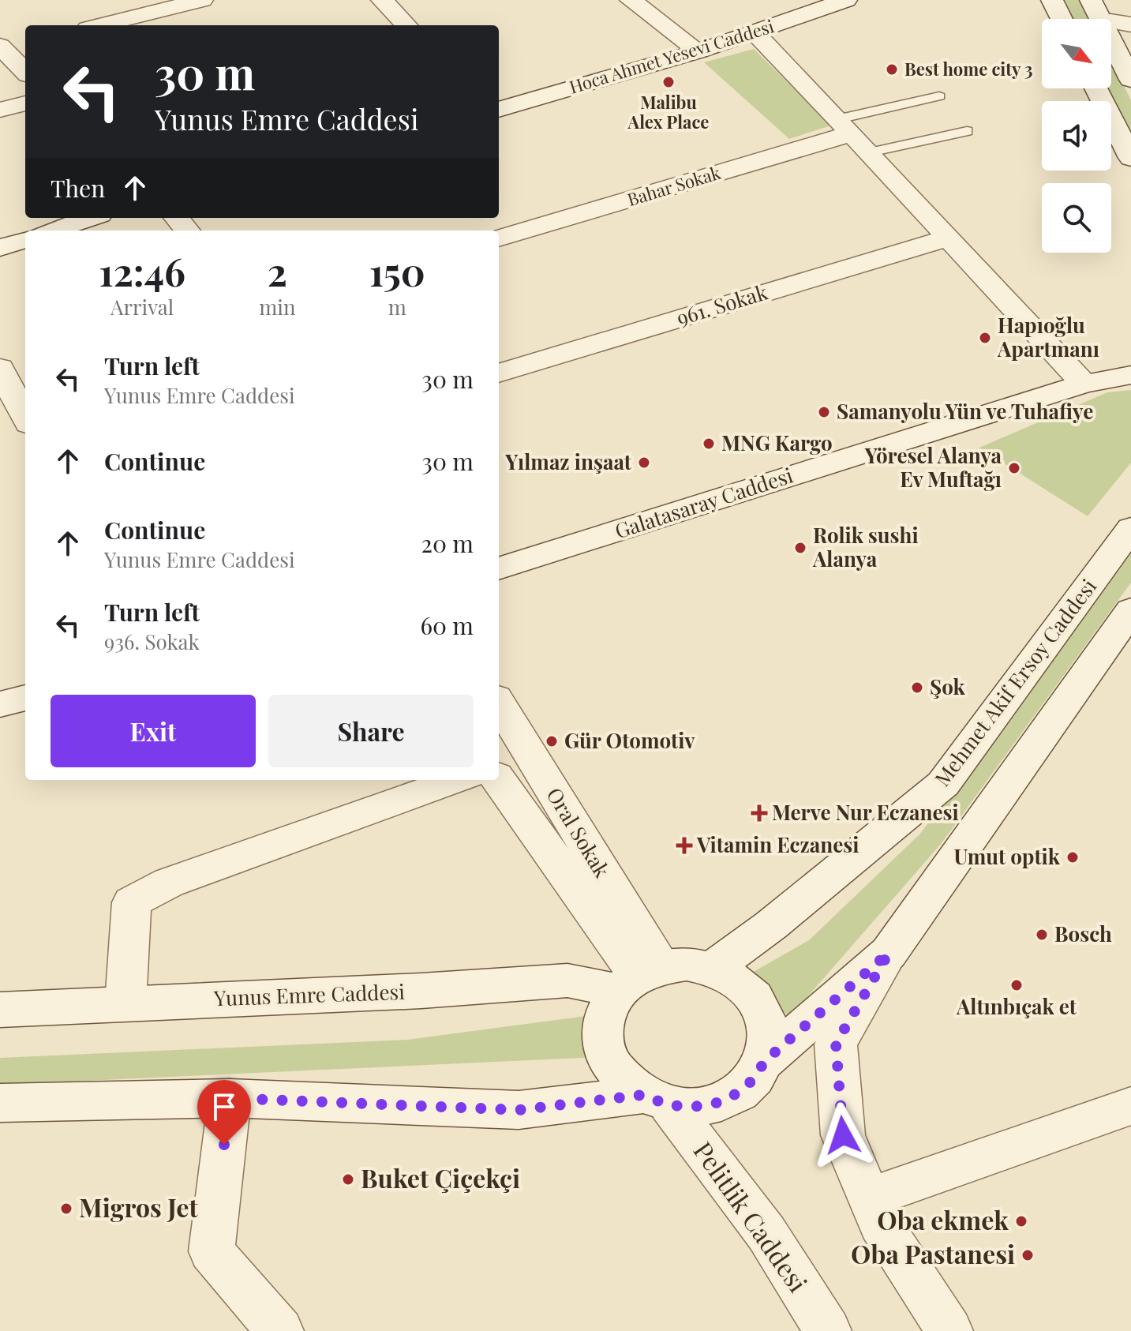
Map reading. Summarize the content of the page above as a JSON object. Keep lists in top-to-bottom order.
{
  "streets": {
    "street": [
      "Hoca Ahmet Yesevi Caddesi",
      "Bahar Sokak",
      "961. Sokak",
      "Galatasaray Caddesi",
      "Mehmet Akif Ersoy Caddesi",
      "Oral Sokak",
      "Yunus Emre Caddesi",
      "Pelitlik Caddesi"
    ]
  },
  "crossings": [
    ["Mehmet Akif Ersoy Caddesi", "Oral Sokak"],
    ["Mehmet Akif Ersoy Caddesi", "Yunus Emre Caddesi"],
    ["Mehmet Akif Ersoy Caddesi", "Pelitlik Caddesi"],
    ["Oral Sokak", "Yunus Emre Caddesi"],
    ["Oral Sokak", "Pelitlik Caddesi"],
    ["Yunus Emre Caddesi", "Pelitlik Caddesi"]
  ],
  "places": {
    "other": [
      "Best home city 3",
      "Malibu Alex Place",
      "Hapıoğlu Apartmanı",
      "Samanyolu Yün ve Tuhafiye",
      "MNG Kargo",
      "Yılmaz inşaat",
      "Yöresel Alanya Ev Muftağı",
      "Rolik sushi Alanya",
      "Şok",
      "Gür Otomotiv",
      "Umut optik",
      "Bosch",
      "Altınbıçak et",
      "Buket Çiçekçi",
      "Migros Jet",
      "Oba ekmek",
      "Oba Pastanesi"
    ],
    "health": ["Merve Nur Eczanesi", "Vitamin Eczanesi"]
  },
  "north": "bottom right",
  "page": {
    "turn": ["30 m", "Yunus Emre Caddesi"],
    "then": "Then",
    "eta": [
      "12:46",
      "Arrival",
      "2",
      "min",
      "150",
      "m"
    ],
    "list": [
      {
        "name": "Turn left",
        "note": "Yunus Emre Caddesi",
        "value": "30 m"
      },
      {
        "name": "Continue",
        "value": "30 m"
      },
      {
        "name": "Continue",
        "note": "Yunus Emre Caddesi",
        "value": "20 m"
      },
      {
        "name": "Turn left",
        "note": "936. Sokak",
        "value": "60 m"
      }
    ],
    "buttons": ["Exit", "Share"]
  }
}
